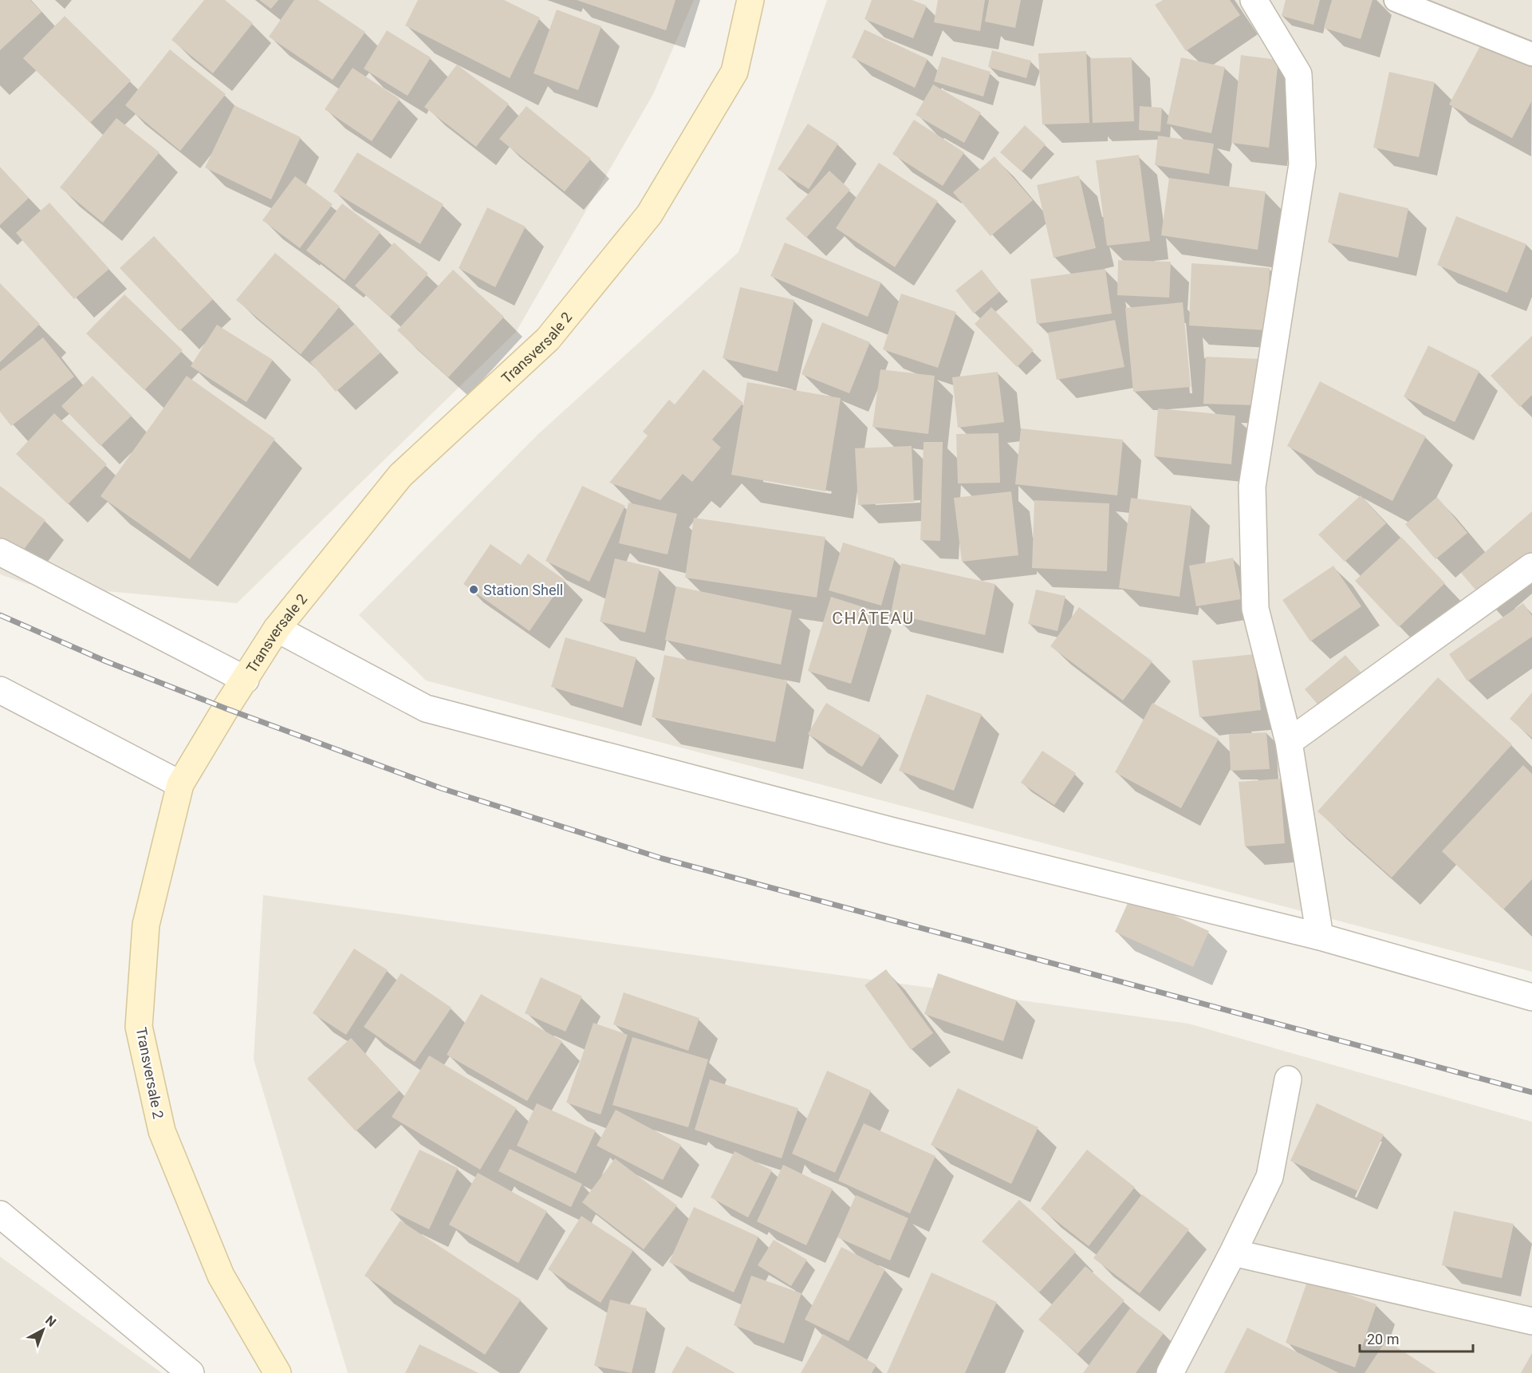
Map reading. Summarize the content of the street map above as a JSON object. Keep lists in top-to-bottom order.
{
  "streets": {
    "main road": ["Transversale 2"]
  },
  "districts": ["CHÂTEAU"],
  "places": ["Station Shell"],
  "scale_bar": "20 m",
  "north": "top right"
}
